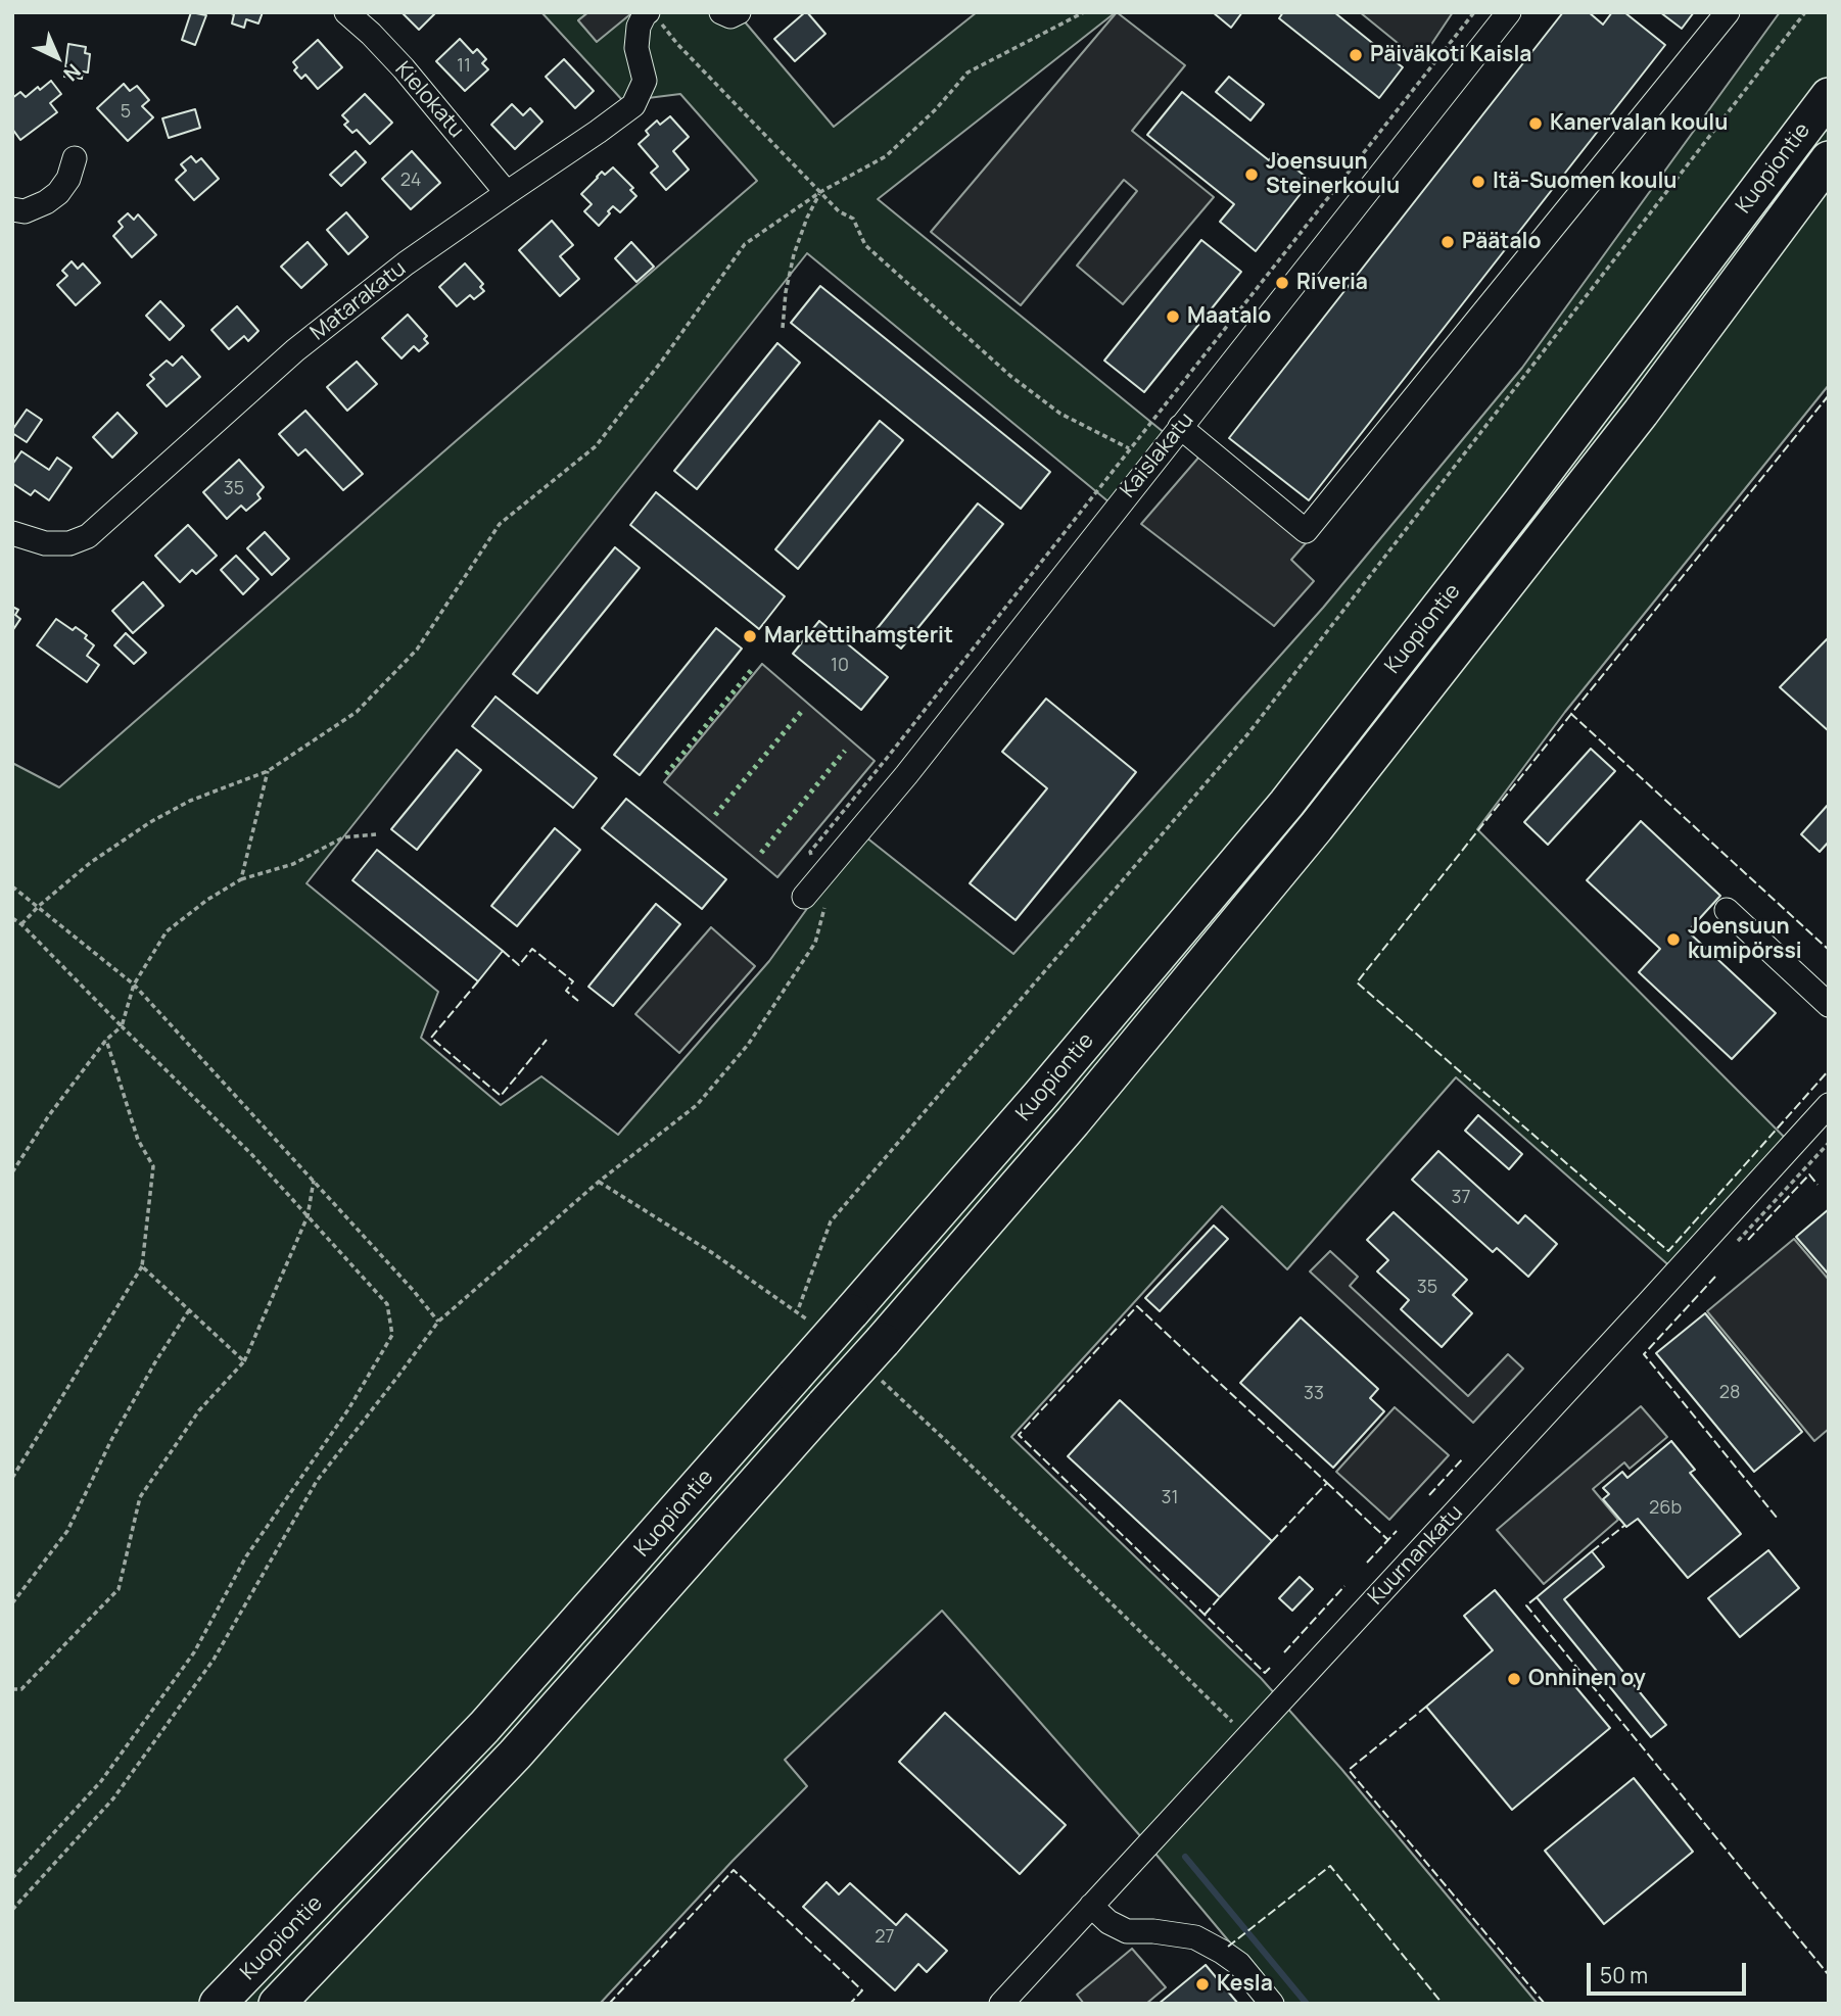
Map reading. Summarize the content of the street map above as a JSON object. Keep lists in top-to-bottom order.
{
  "streets": {
    "highway": ["Kuopiontie"],
    "street": [
      "Kielokatu",
      "Matarakatu",
      "Kaislakatu",
      "Kuurnankatu"
    ]
  },
  "crossings": [
    ["Kielokatu", "Matarakatu"]
  ],
  "places": [
    "Päiväkoti Kaisla",
    "Kanervalan koulu",
    "Joensuun Steinerkoulu",
    "Itä-Suomen koulu",
    "Päätalo",
    "Riveria",
    "Maatalo",
    "Markettihamsterit",
    "Joensuun kumipörssi",
    "Onninen oy",
    "Kesla"
  ],
  "house_numbers": [
    "11",
    "5",
    "24",
    "35",
    "10",
    "37",
    "35",
    "28",
    "33",
    "31",
    "26b",
    "27"
  ],
  "scale_bar": "50 m",
  "north": "bottom right"
}
